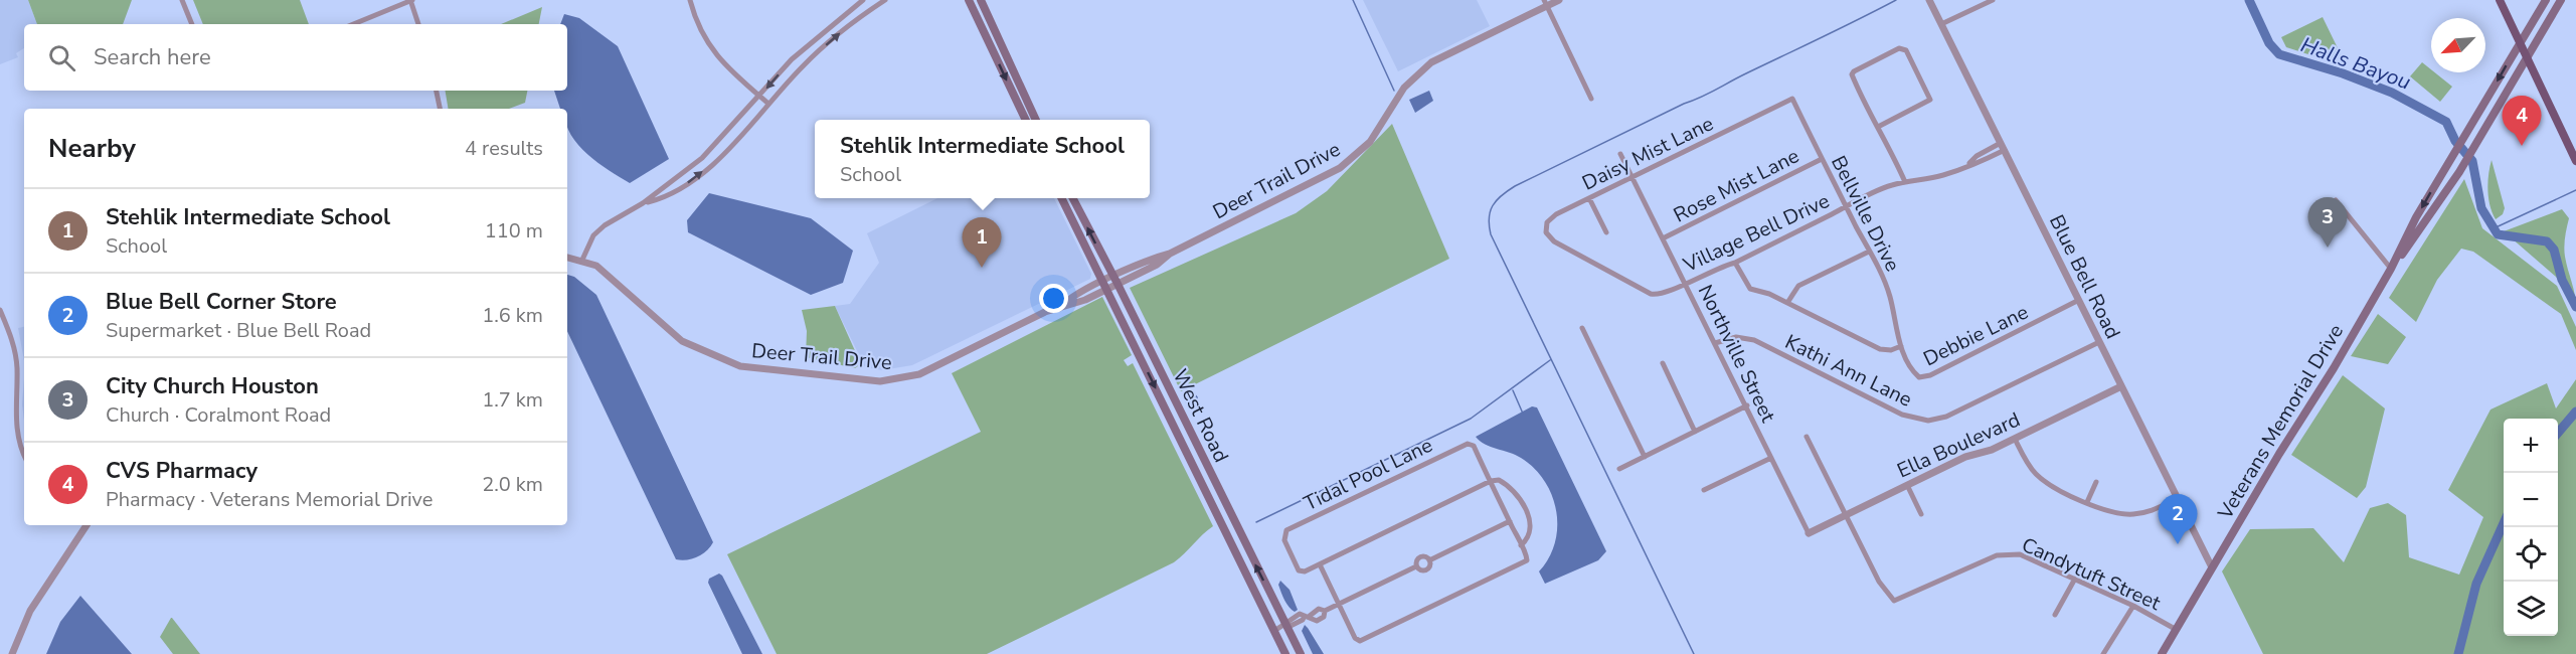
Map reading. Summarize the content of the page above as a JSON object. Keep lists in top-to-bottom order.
{
  "streets": {
    "main road": ["West Road", "Veterans Memorial Drive"],
    "street": [
      "Daisy Mist Lane",
      "Deer Trail Drive",
      "Rose Mist Lane",
      "Bellville Drive",
      "Village Bell Drive",
      "Blue Bell Road",
      "Debbie Lane",
      "Northville Street",
      "Kathi Ann Lane",
      "Ella Boulevard",
      "Tidal Pool Lane",
      "Candytuft Street"
    ]
  },
  "crossings": [
    ["Daisy Mist Lane", "Bellville Drive"],
    ["Daisy Mist Lane", "Village Bell Drive"],
    ["Daisy Mist Lane", "Northville Street"],
    ["Deer Trail Drive", "West Road"],
    ["Rose Mist Lane", "Bellville Drive"],
    ["Rose Mist Lane", "Northville Street"],
    ["Bellville Drive", "Village Bell Drive"],
    ["Bellville Drive", "Debbie Lane"],
    ["Village Bell Drive", "Blue Bell Road"],
    ["Village Bell Drive", "Northville Street"],
    ["Blue Bell Road", "Debbie Lane"],
    ["Blue Bell Road", "Kathi Ann Lane"],
    ["Blue Bell Road", "Veterans Memorial Drive"],
    ["Blue Bell Road", "Ella Boulevard"],
    ["Northville Street", "Kathi Ann Lane"],
    ["Northville Street", "Ella Boulevard"],
    ["Veterans Memorial Drive", "Candytuft Street"],
    ["Ella Boulevard", "Candytuft Street"]
  ],
  "water": ["Halls Bayou"],
  "north": "bottom left",
  "page": {
    "search": "Search here",
    "pins": [
      "4",
      "3",
      "1",
      "2"
    ],
    "heading": ["Nearby", "4 results"],
    "popup": ["Stehlik Intermediate School", "School"],
    "list": [
      {
        "mark": "1",
        "name": "Stehlik Intermediate School",
        "note": "School",
        "value": "110 m"
      },
      {
        "mark": "2",
        "name": "Blue Bell Corner Store",
        "note": "Supermarket · Blue Bell Road",
        "value": "1.6 km"
      },
      {
        "mark": "3",
        "name": "City Church Houston",
        "note": "Church · Coralmont Road",
        "value": "1.7 km"
      },
      {
        "mark": "4",
        "name": "CVS Pharmacy",
        "note": "Pharmacy · Veterans Memorial Drive",
        "value": "2.0 km"
      }
    ],
    "map_buttons": ["+", "−"]
  }
}
